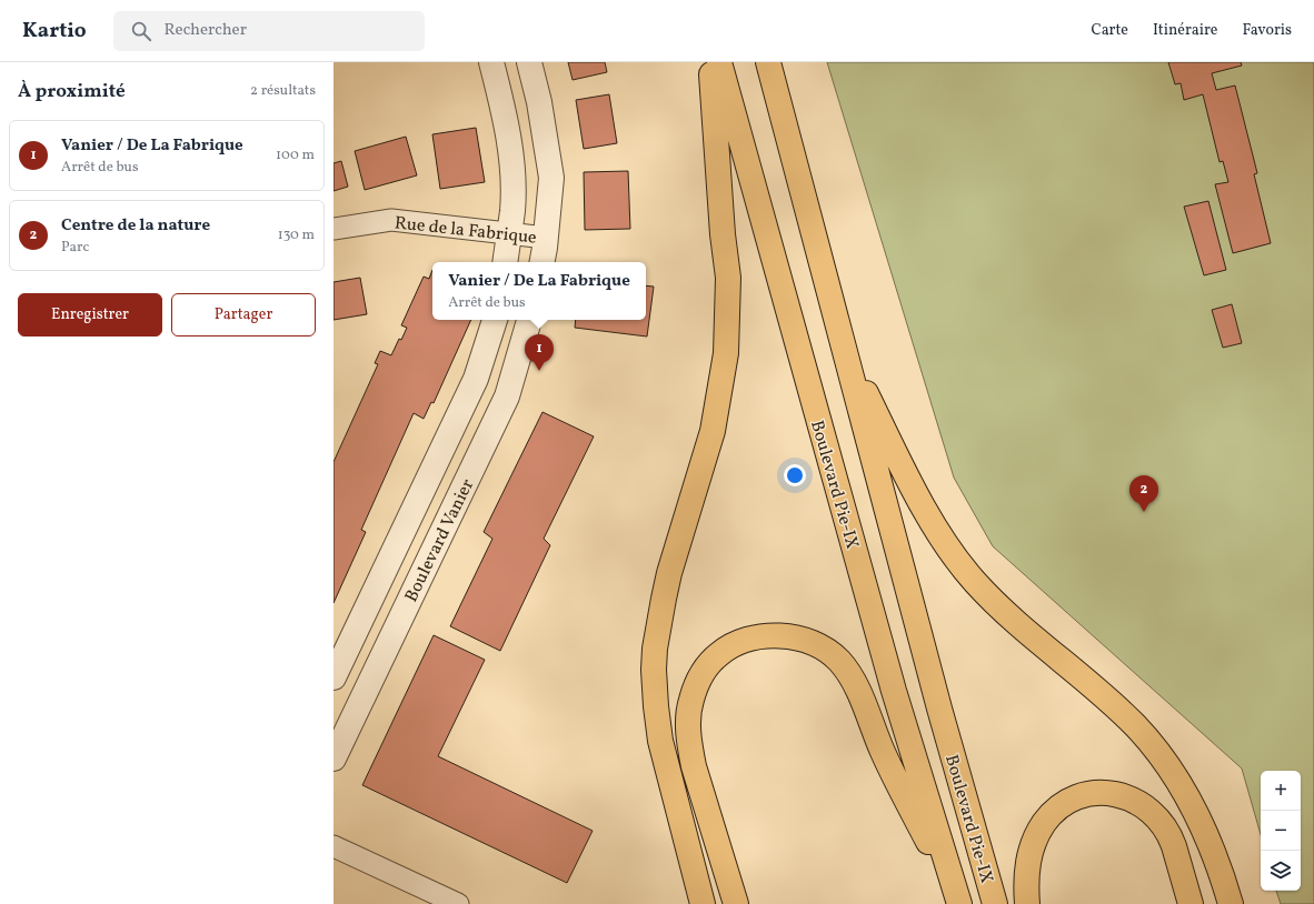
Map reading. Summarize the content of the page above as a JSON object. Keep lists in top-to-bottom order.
{
  "streets": {
    "highway": ["Boulevard Pie-IX"],
    "street": ["Rue de la Fabrique", "Boulevard Vanier"]
  },
  "page": {
    "header": "Kartio",
    "search": "Rechercher",
    "nav": ["Carte", "Itinéraire", "Favoris"],
    "heading": ["À proximité", "2 résultats"],
    "list": [
      {
        "mark": "1",
        "name": "Vanier / De La Fabrique",
        "note": "Arrêt de bus",
        "value": "100 m"
      },
      {
        "mark": "2",
        "name": "Centre de la nature",
        "note": "Parc",
        "value": "130 m"
      }
    ],
    "popup": ["Vanier / De La Fabrique", "Arrêt de bus"],
    "buttons": ["Enregistrer", "Partager"],
    "pins": ["1", "2"],
    "map_buttons": ["+", "−"]
  }
}
